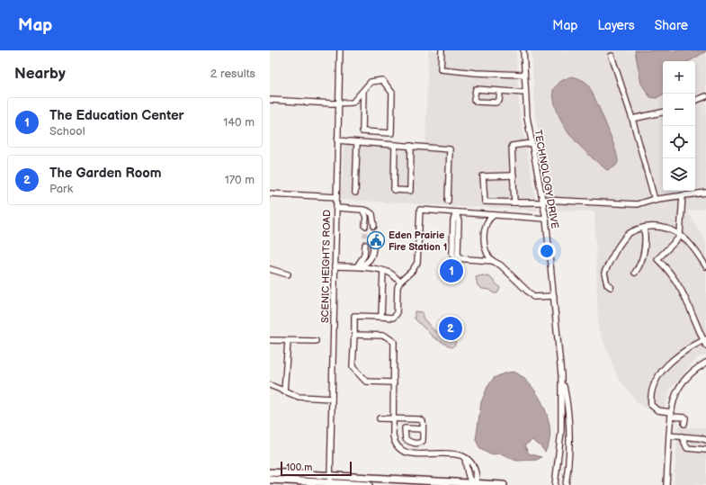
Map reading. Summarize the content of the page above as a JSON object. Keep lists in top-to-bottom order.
{
  "streets": {
    "street": ["TECHNOLOGY DRIVE", "SCENIC HEIGHTS ROAD"]
  },
  "places": {
    "public building": ["Eden Prairie Fire Station 1"]
  },
  "scale_bar": "100 m",
  "page": {
    "header": "Map",
    "nav": ["Map", "Layers", "Share"],
    "heading": ["Nearby", "2 results"],
    "map_buttons": ["+", "−"],
    "list": [
      {
        "mark": "1",
        "name": "The Education Center",
        "note": "School",
        "value": "140 m"
      },
      {
        "mark": "2",
        "name": "The Garden Room",
        "note": "Park",
        "value": "170 m"
      }
    ],
    "pins": ["1", "2"],
    "scale": "100 m"
  }
}
